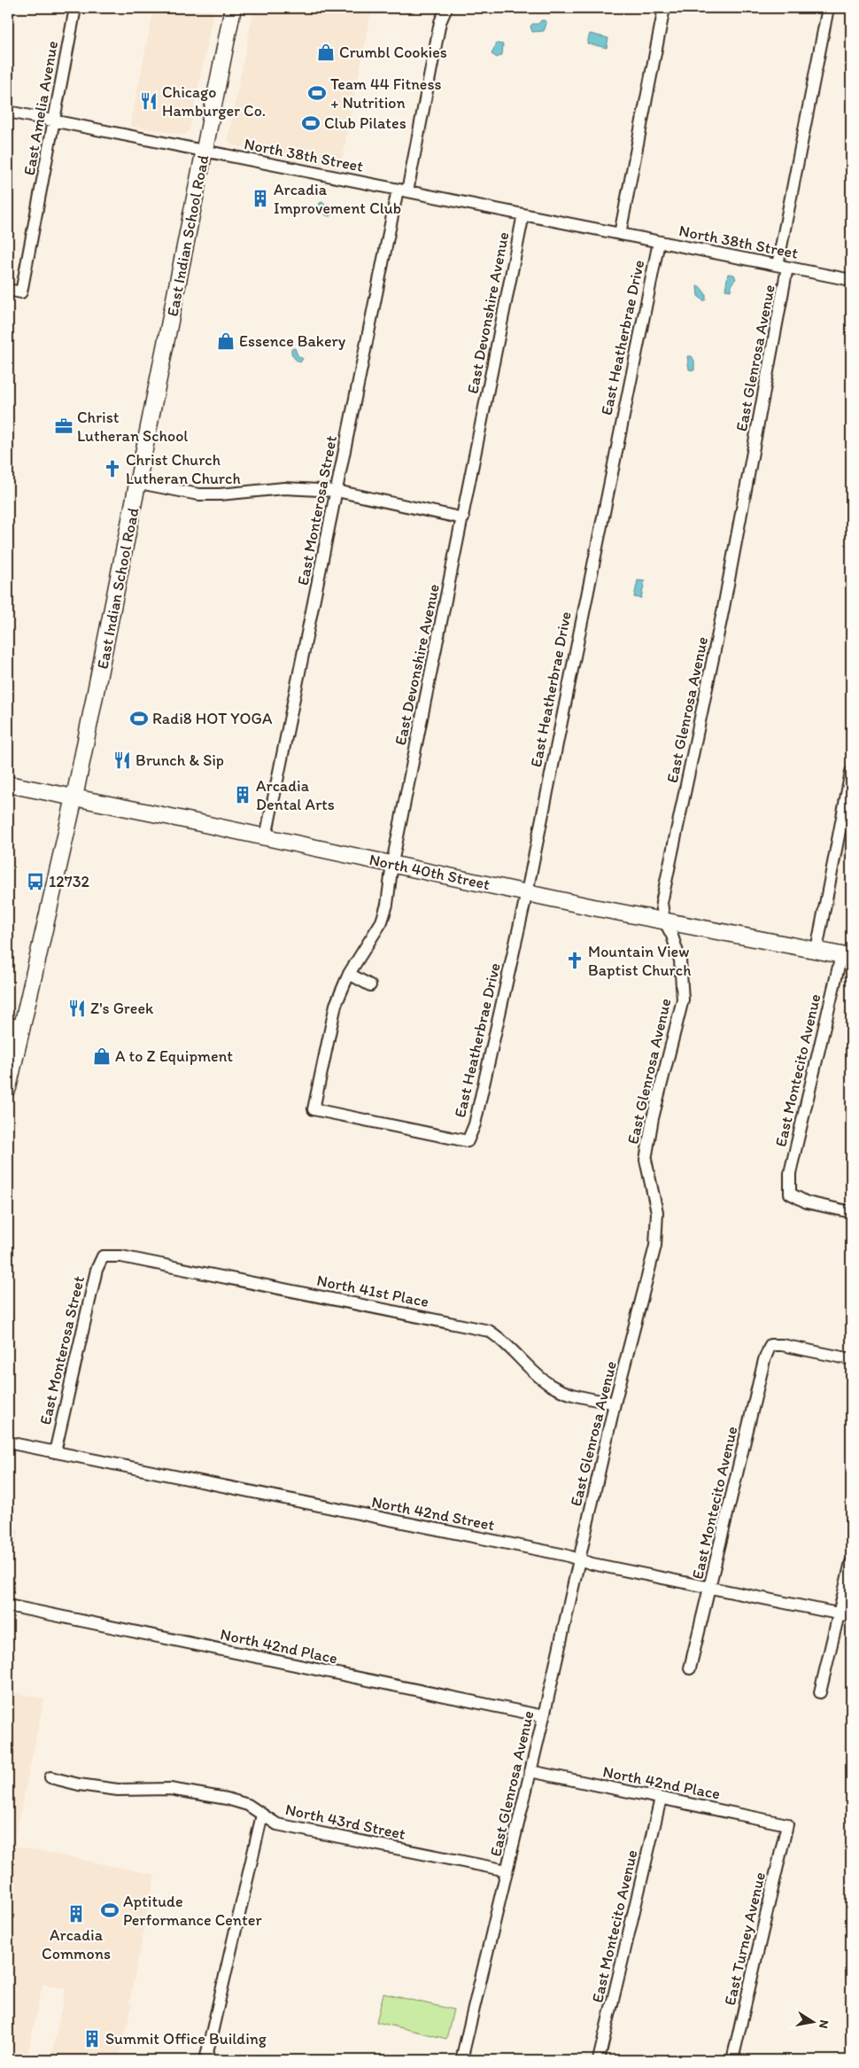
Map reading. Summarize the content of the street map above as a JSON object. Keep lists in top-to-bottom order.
{
  "streets": {
    "main road": ["East Indian School Road", "North 40th Street"],
    "street": [
      "East Amelia Avenue",
      "North 38th Street",
      "East Devonshire Avenue",
      "East Heatherbrae Drive",
      "East Glenrosa Avenue",
      "East Monterosa Street",
      "East Montecito Avenue",
      "North 41st Place",
      "North 42nd Street",
      "North 42nd Place",
      "North 43rd Street",
      "East Turney Avenue"
    ]
  },
  "crossings": [
    ["East Amelia Avenue", "North 38th Street"],
    ["North 38th Street", "East Indian School Road"],
    ["North 38th Street", "East Devonshire Avenue"],
    ["North 38th Street", "East Heatherbrae Drive"],
    ["North 38th Street", "East Glenrosa Avenue"],
    ["North 38th Street", "East Monterosa Street"],
    ["East Indian School Road", "North 40th Street"],
    ["East Devonshire Avenue", "East Heatherbrae Drive"],
    ["East Devonshire Avenue", "North 40th Street"],
    ["East Heatherbrae Drive", "North 40th Street"],
    ["East Glenrosa Avenue", "North 40th Street"],
    ["East Glenrosa Avenue", "North 41st Place"],
    ["East Glenrosa Avenue", "North 42nd Street"],
    ["East Glenrosa Avenue", "North 42nd Place"],
    ["East Glenrosa Avenue", "North 43rd Street"],
    ["East Monterosa Street", "North 40th Street"],
    ["East Monterosa Street", "North 41st Place"],
    ["East Monterosa Street", "North 42nd Street"],
    ["North 40th Street", "East Montecito Avenue"],
    ["East Montecito Avenue", "North 42nd Street"],
    ["East Montecito Avenue", "North 42nd Place"],
    ["North 42nd Place", "East Turney Avenue"]
  ],
  "places": {
    "shop": ["Crumbl Cookies", "Essence Bakery", "A to Z Equipment"],
    "sports": [
      "Team 44 Fitness + Nutrition",
      "Club Pilates",
      "Radi8 HOT YOGA",
      "Aptitude Performance Center"
    ],
    "restaurant": ["Chicago Hamburger Co.", "Brunch & Sip", "Z's Greek"],
    "building": [
      "Arcadia Improvement Club",
      "Arcadia Dental Arts",
      "Arcadia Commons",
      "Summit Office Building"
    ],
    "office": ["Christ Lutheran School"],
    "church": ["Christ Church Lutheran Church", "Mountain View Baptist Church"],
    "bus stop": ["12732"]
  },
  "north": "right"
}
